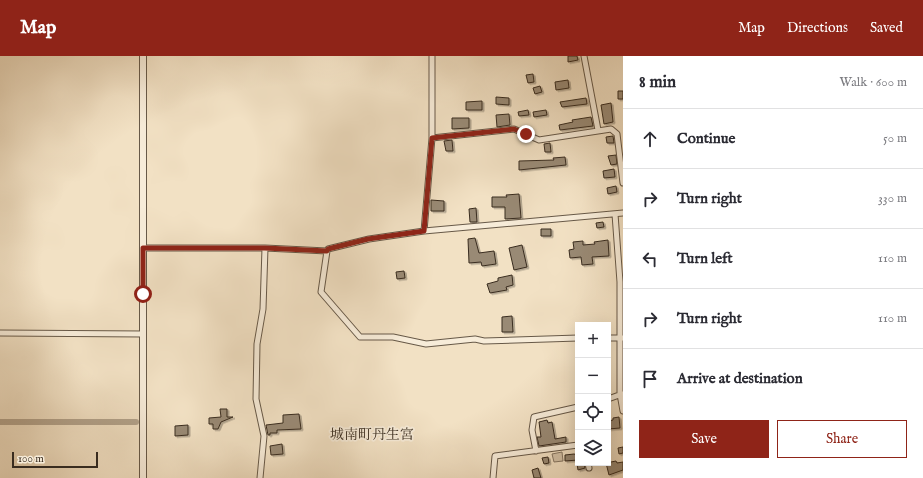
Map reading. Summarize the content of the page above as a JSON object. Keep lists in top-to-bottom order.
{
  "districts": ["城南町丹生宮"],
  "scale_bar": "100 m",
  "page": {
    "header": "Map",
    "nav": ["Map", "Directions", "Saved"],
    "heading": ["8 min", "Walk · 600 m"],
    "list": [
      ["Continue", "50 m"],
      ["Turn right", "330 m"],
      ["Turn left", "110 m"],
      ["Turn right", "110 m"],
      "Arrive at destination"
    ],
    "map_buttons": ["+", "−"],
    "buttons": ["Save", "Share"],
    "scale": "100 m"
  }
}
